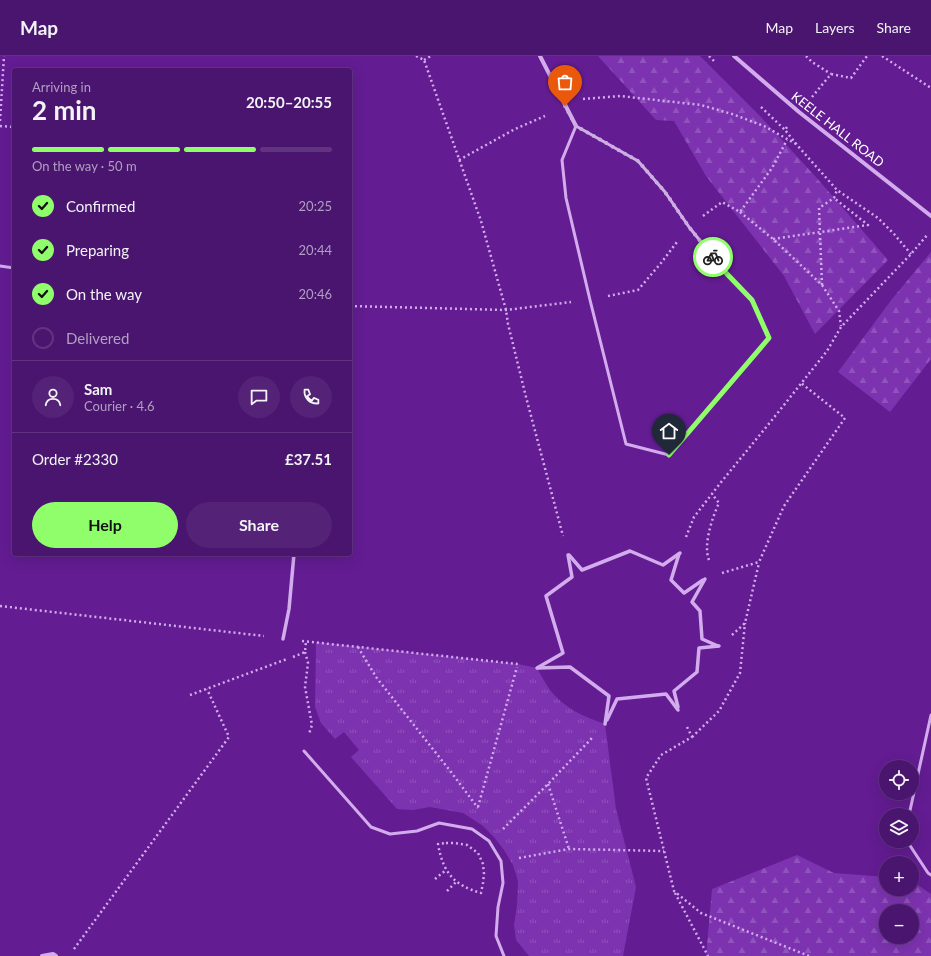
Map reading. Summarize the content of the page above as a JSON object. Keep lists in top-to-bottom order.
{
  "streets": {
    "street": ["KEELE HALL ROAD"]
  },
  "page": {
    "header": "Map",
    "nav": ["Map", "Layers", "Share"],
    "heading": ["2 min", "Arriving in", "20:50–20:55"],
    "panel": [
      "Sam",
      "Courier · 4.6",
      "Order #2330",
      "£37.51"
    ],
    "bar": "On the way · 50 m",
    "list": [
      ["Confirmed", "20:25"],
      ["Preparing", "20:44"],
      ["On the way", "20:46"],
      "Delivered"
    ],
    "buttons": ["Help", "Share"],
    "map_buttons": ["+", "−"]
  }
}
